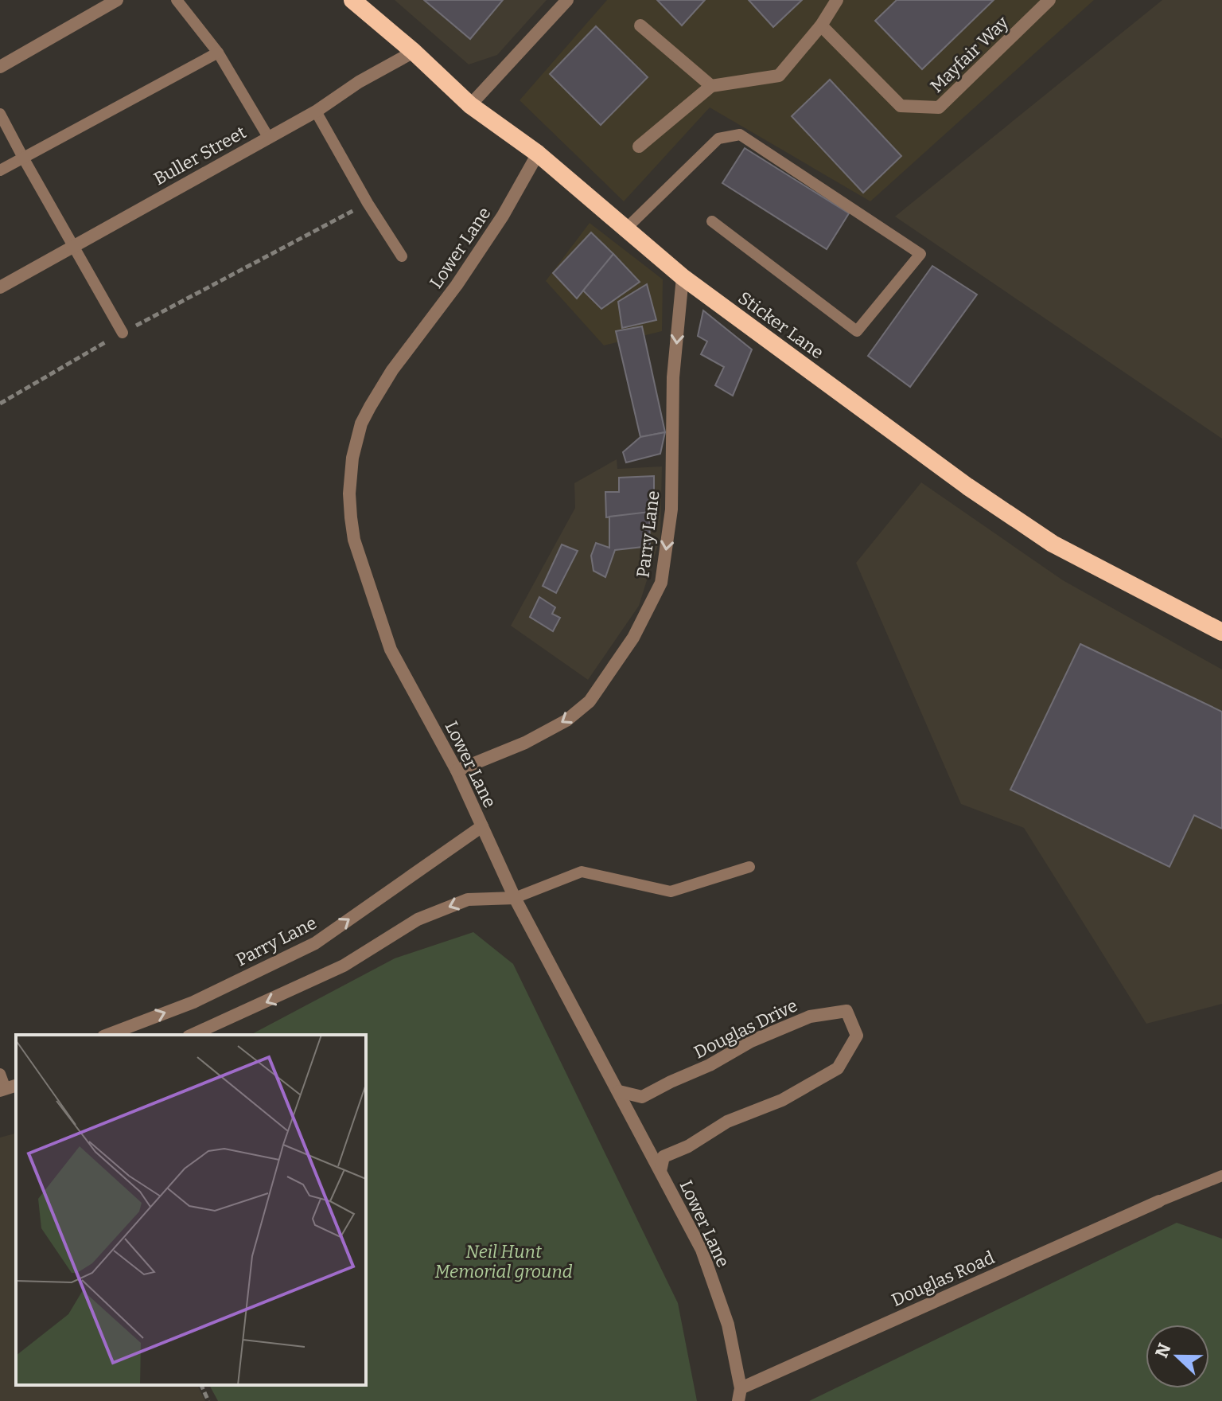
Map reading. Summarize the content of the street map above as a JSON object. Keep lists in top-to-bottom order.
{
  "streets": {
    "highway": ["Sticker Lane"],
    "street": [
      "Mayfair Way",
      "Buller Street",
      "Lower Lane",
      "Parry Lane",
      "Douglas Drive",
      "Douglas Road"
    ]
  },
  "crossings": [
    ["Buller Street", "Sticker Lane"],
    ["Lower Lane", "Sticker Lane"],
    ["Lower Lane", "Parry Lane"],
    ["Lower Lane", "Douglas Drive"],
    ["Lower Lane", "Douglas Road"],
    ["Sticker Lane", "Parry Lane"]
  ],
  "parks": ["Neil Hunt Memorial ground"],
  "north": "left"
}
